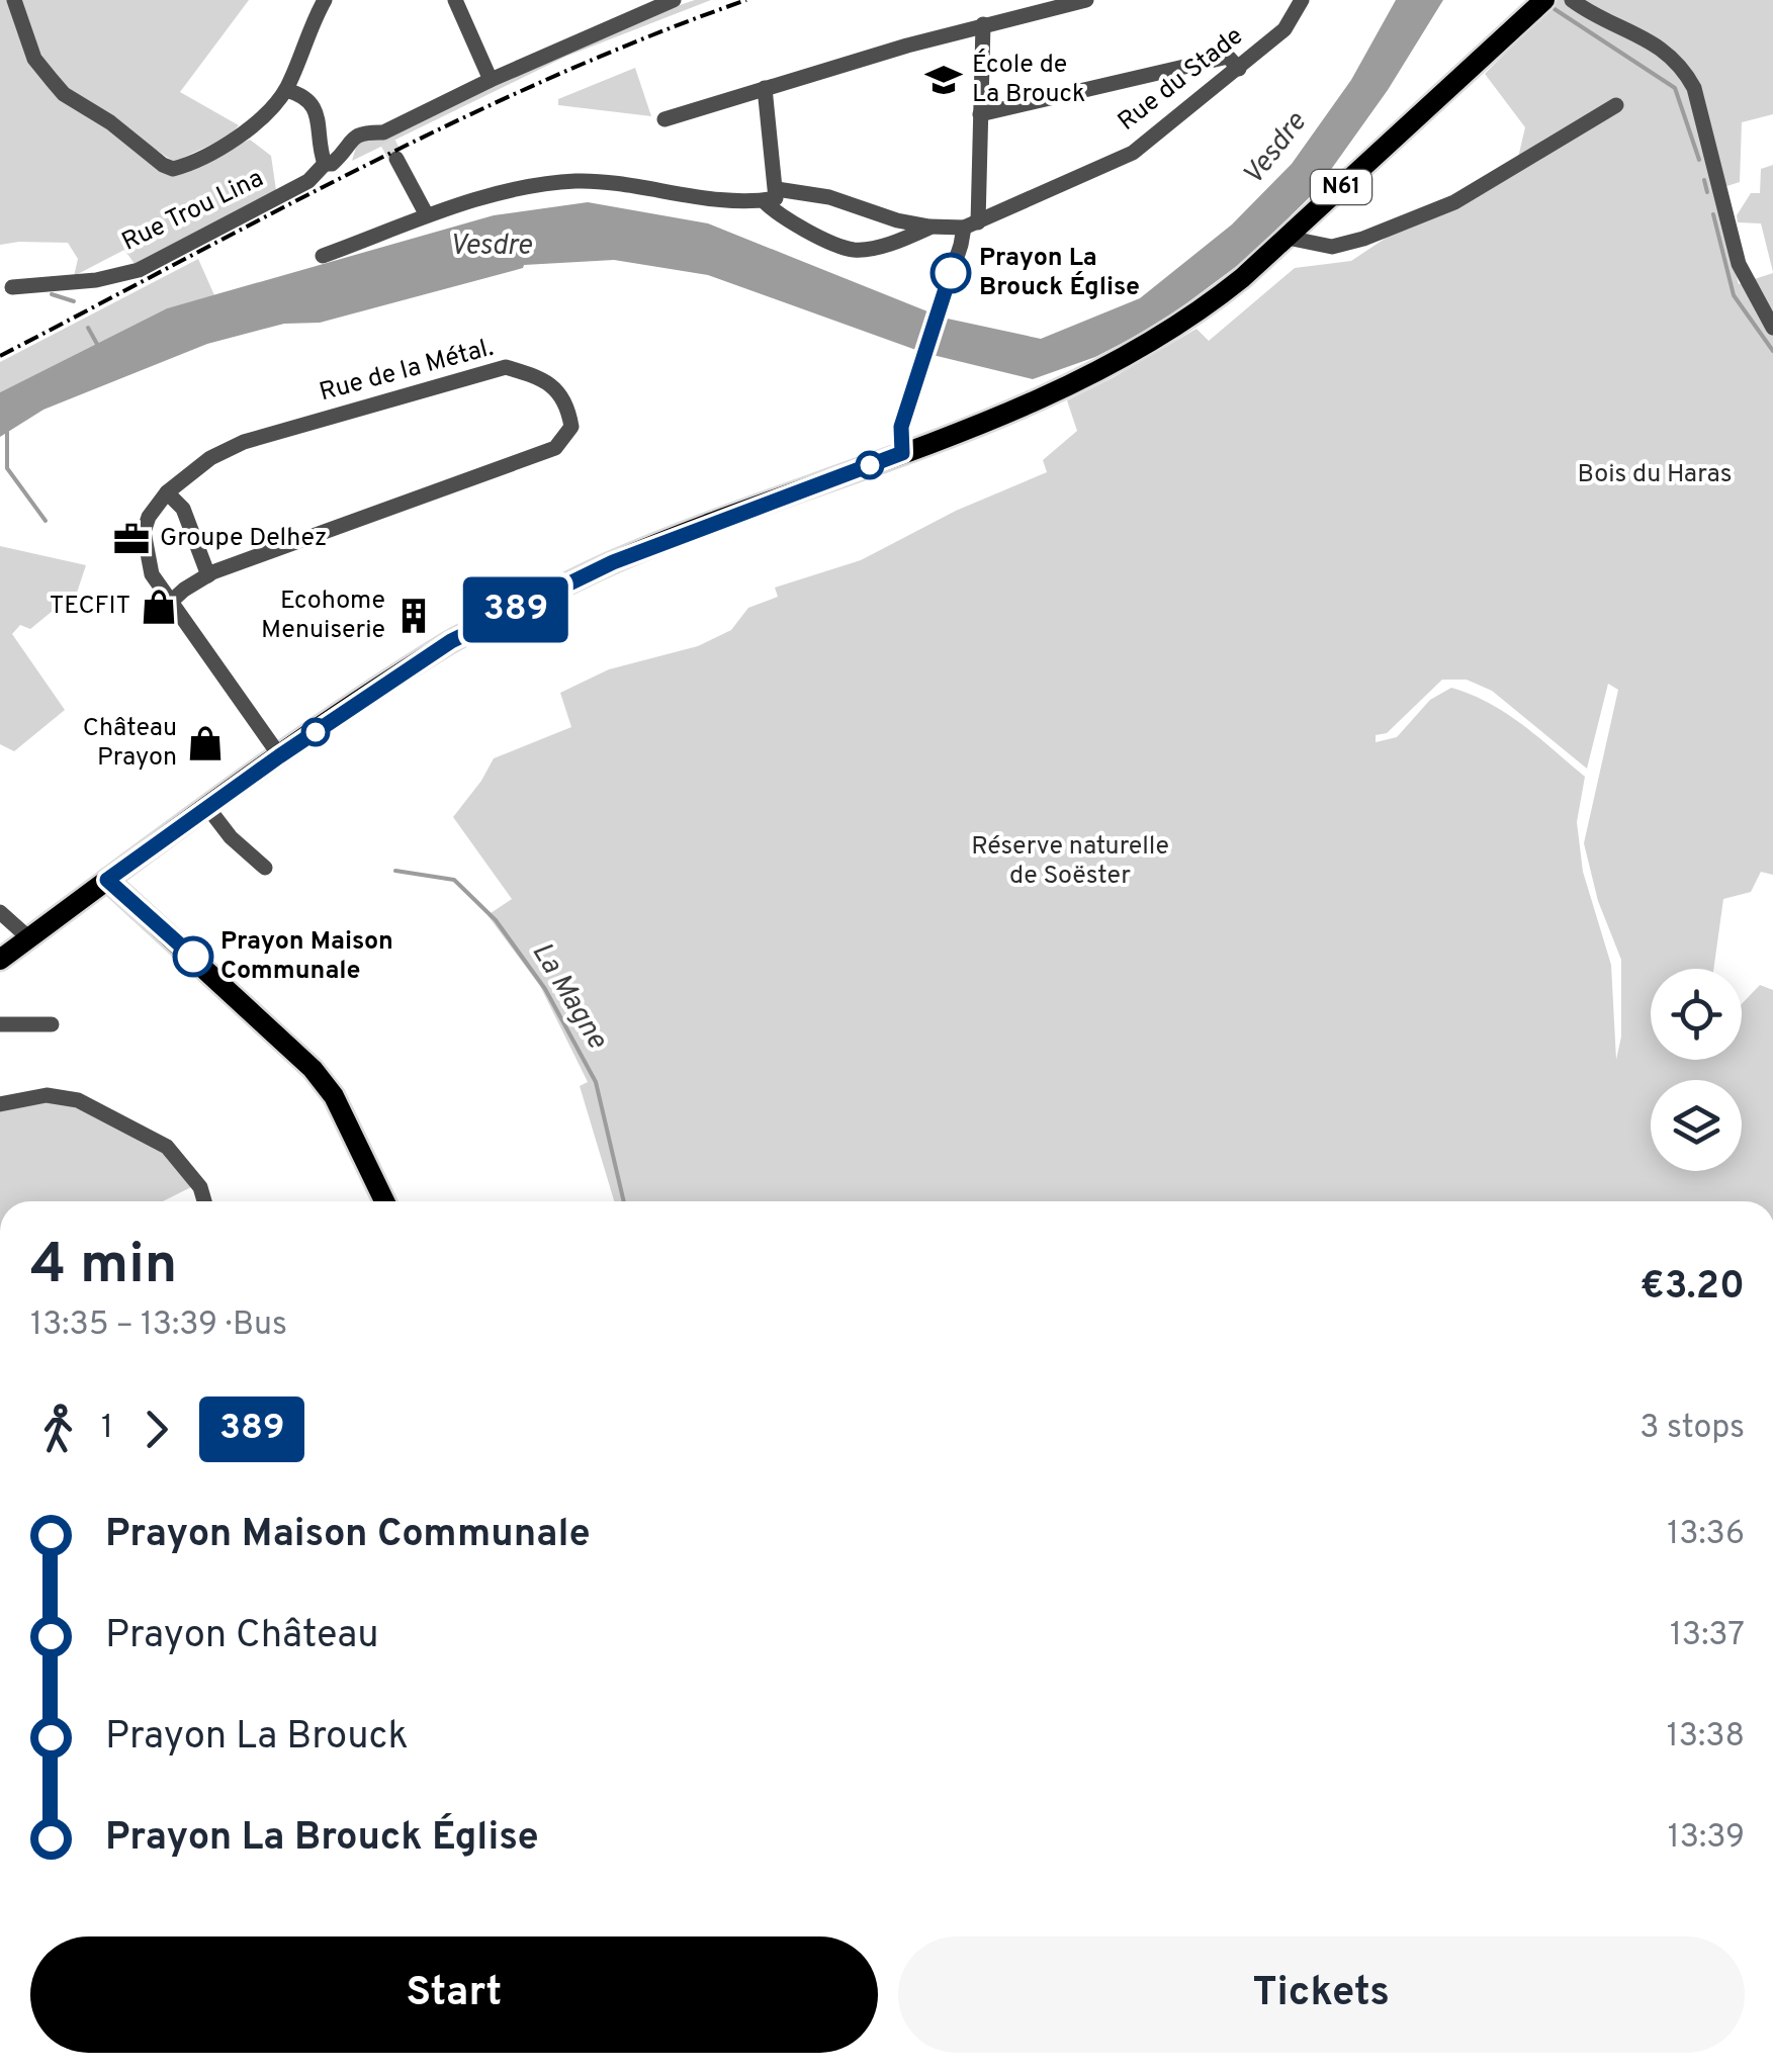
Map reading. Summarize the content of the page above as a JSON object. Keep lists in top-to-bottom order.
{
  "streets": {
    "main road": ["N61"],
    "street": ["Rue du Stade", "Rue Trou Lina", "Rue de la Métal."]
  },
  "crossings": [
    ["N61", "Rue de la Métal."]
  ],
  "water": ["Vesdre", "La Magne"],
  "parks": ["Bois du Haras", "Réserve naturelle de Soëster"],
  "places": {
    "school or university": ["École de La Brouck"],
    "other": ["Prayon La Brouck Église", "Prayon Maison Communale"],
    "office": ["Groupe Delhez"],
    "shop": ["TECFIT", "Château Prayon"],
    "building": ["Ecohome Menuiserie"]
  },
  "lines": ["bus line 389"],
  "page": {
    "on_map": "389",
    "heading": ["4 min", "13:35 – 13:39 · Bus", "€3.20"],
    "legs": ["1", "389", "3 stops"],
    "list": [
      {
        "name": "Prayon Maison Communale",
        "value": "13:36"
      },
      {
        "name": "Prayon Château",
        "value": "13:37"
      },
      {
        "name": "Prayon La Brouck",
        "value": "13:38"
      },
      {
        "name": "Prayon La Brouck Église",
        "value": "13:39"
      }
    ],
    "buttons": ["Start", "Tickets"]
  }
}
